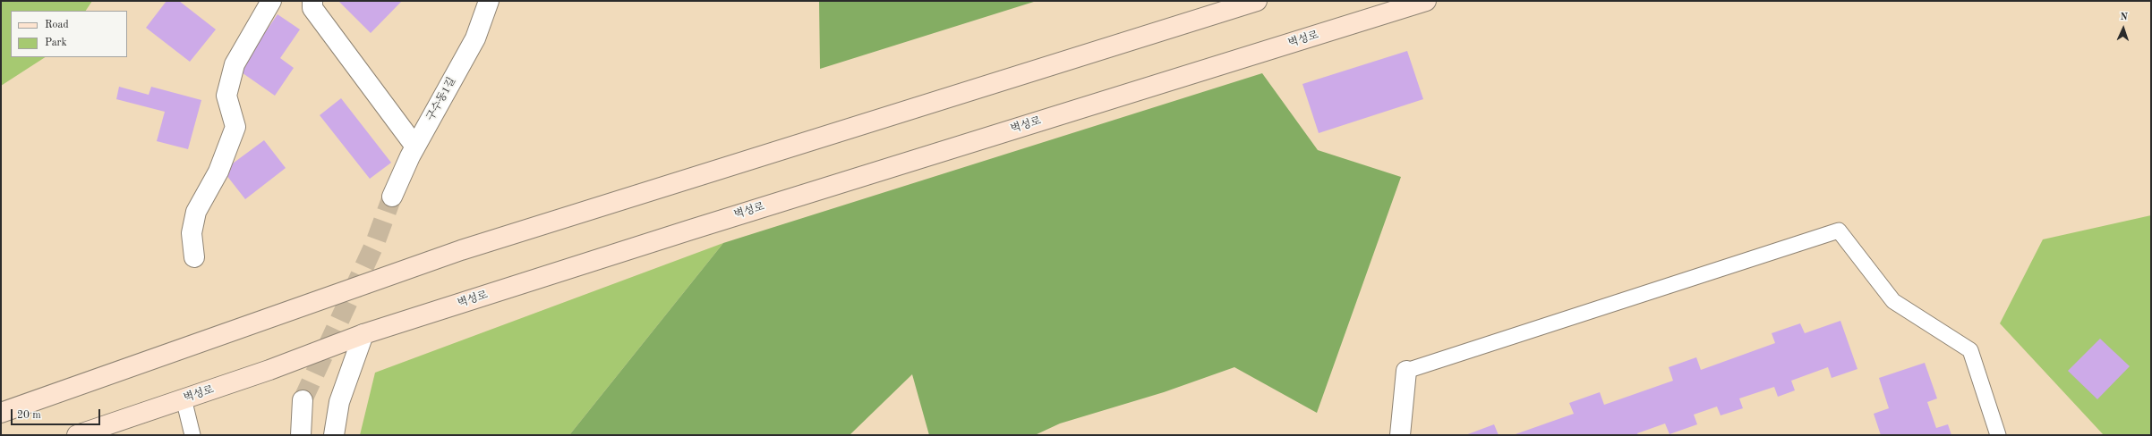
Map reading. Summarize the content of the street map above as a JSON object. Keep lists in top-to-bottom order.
{
  "streets": {
    "main road": ["벽성로"],
    "street": ["구수동1길"]
  },
  "legend": ["Road", "Park"],
  "scale_bar": "20 m",
  "north": "top"
}
